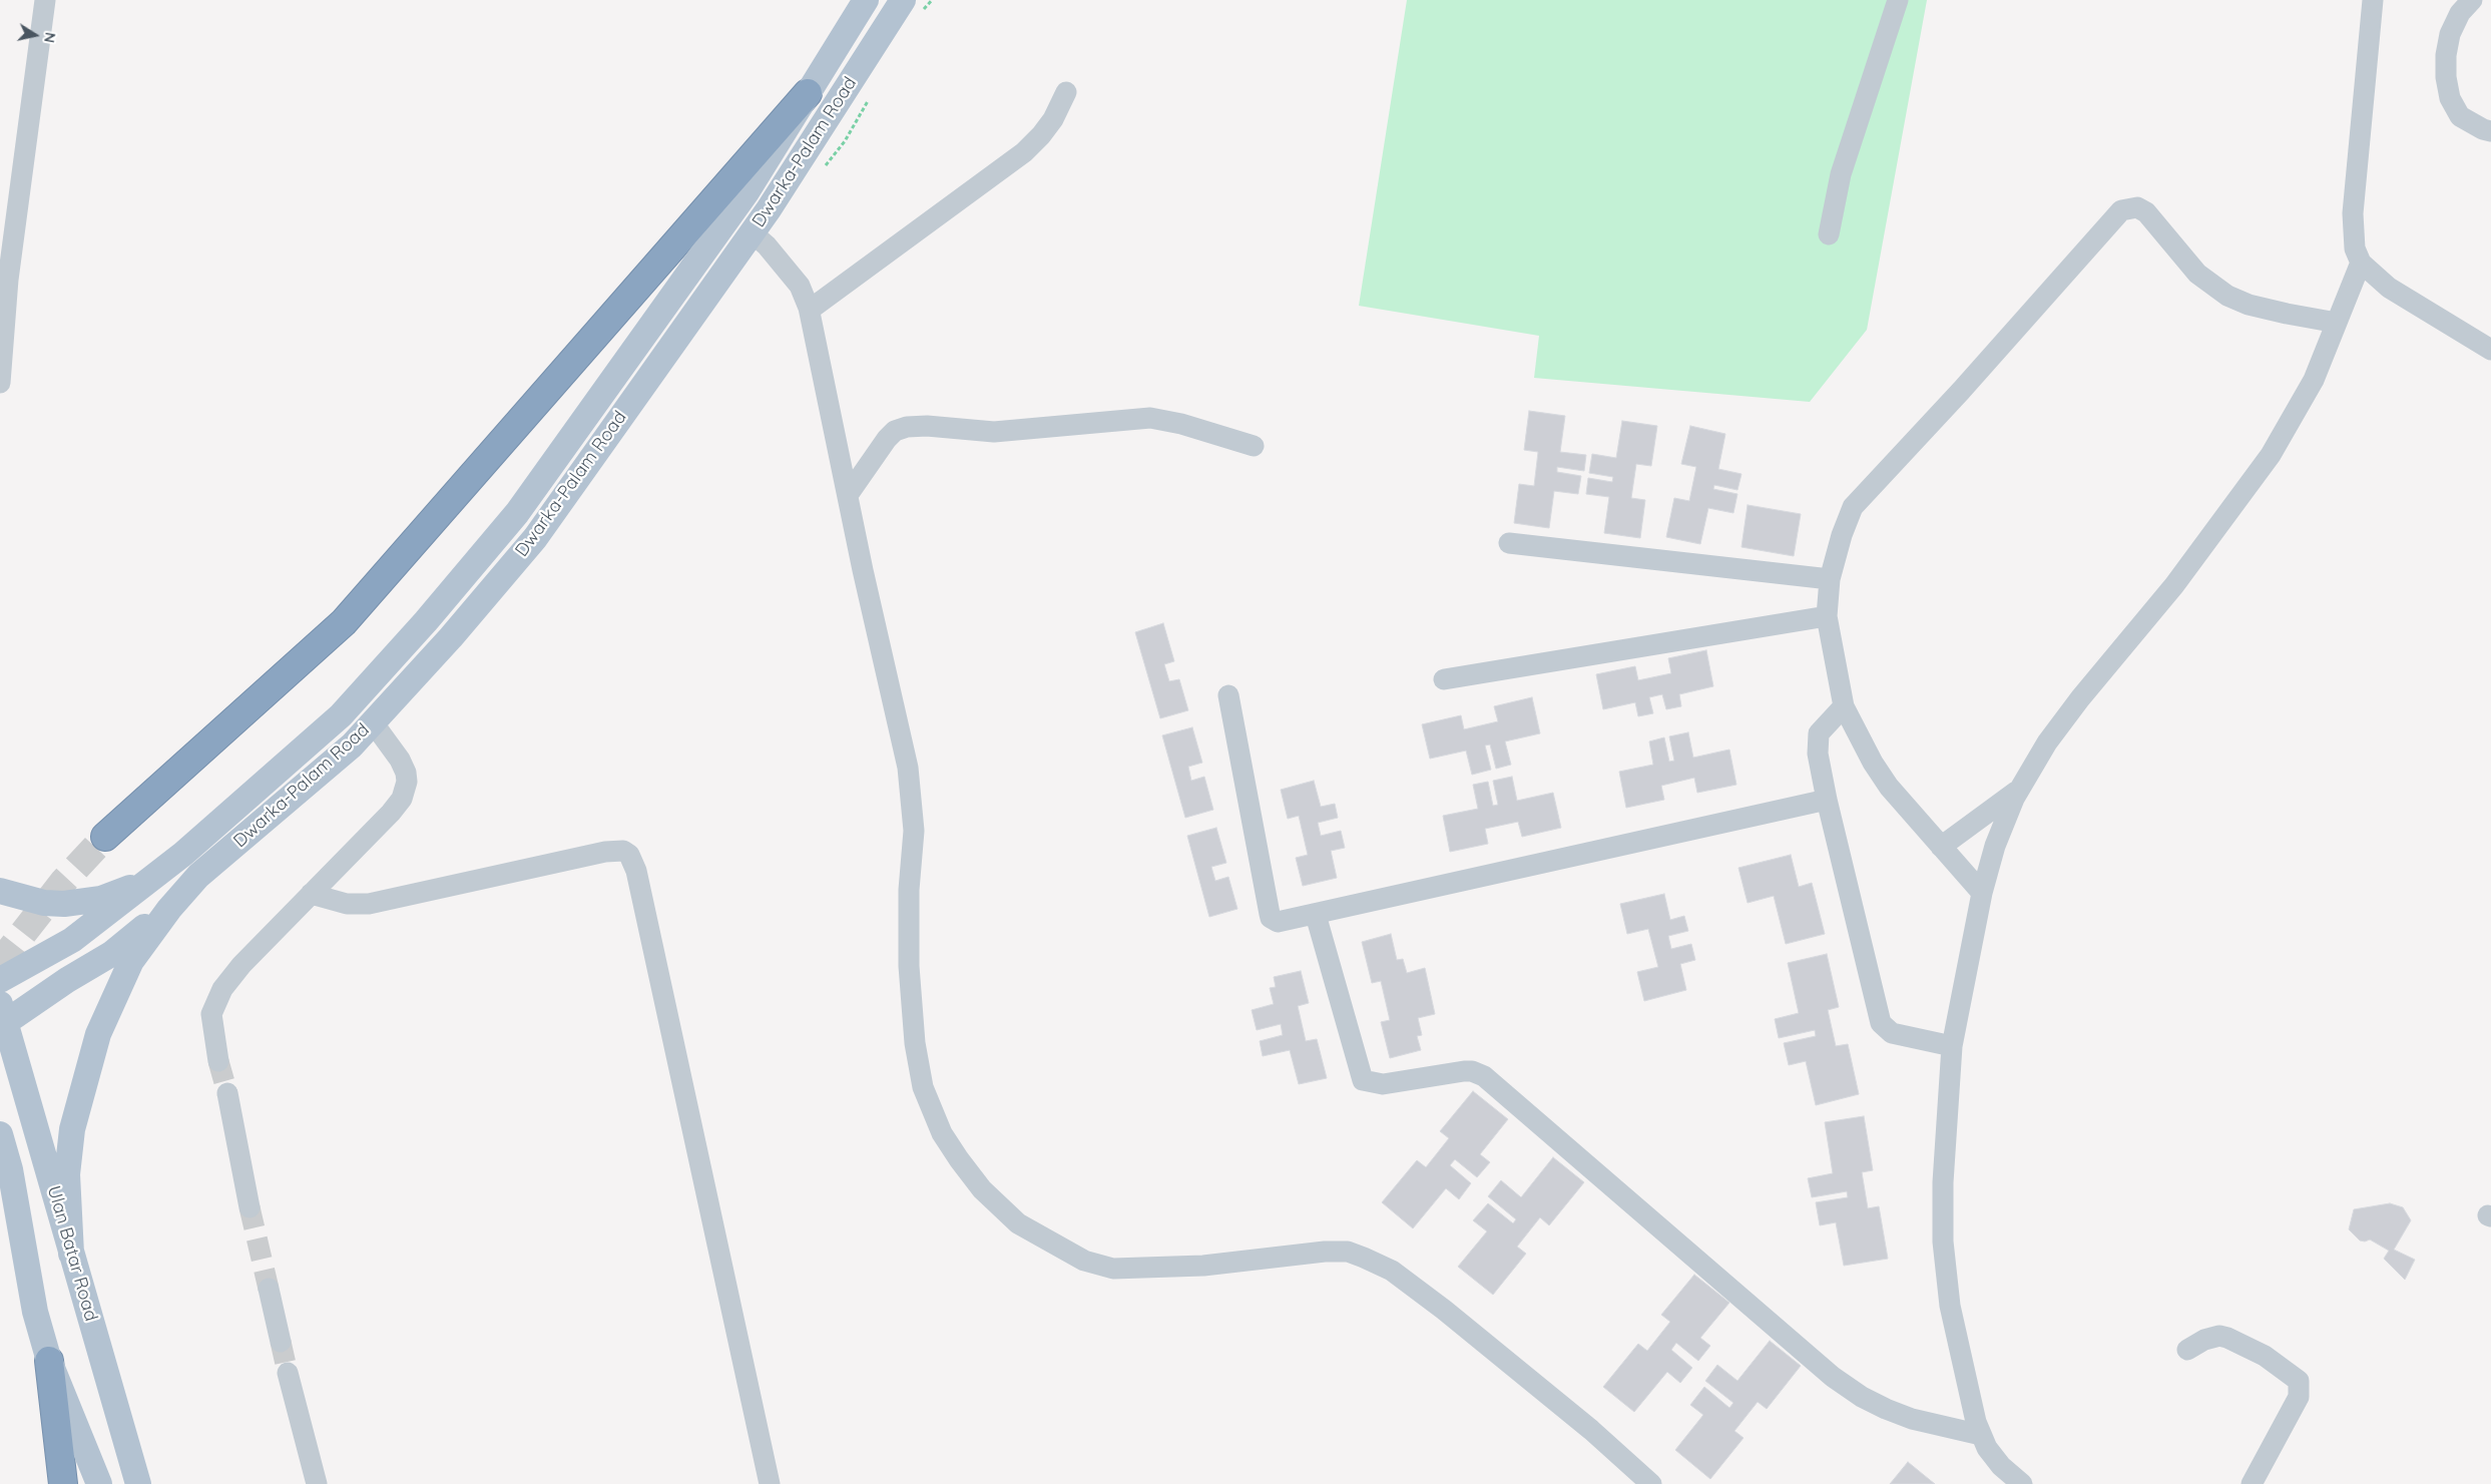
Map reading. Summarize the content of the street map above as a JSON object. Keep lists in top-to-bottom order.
{
  "streets": {
    "main road": ["Dwarka-Palam Road", "Ulan Batar Road"]
  },
  "north": "right"
}
